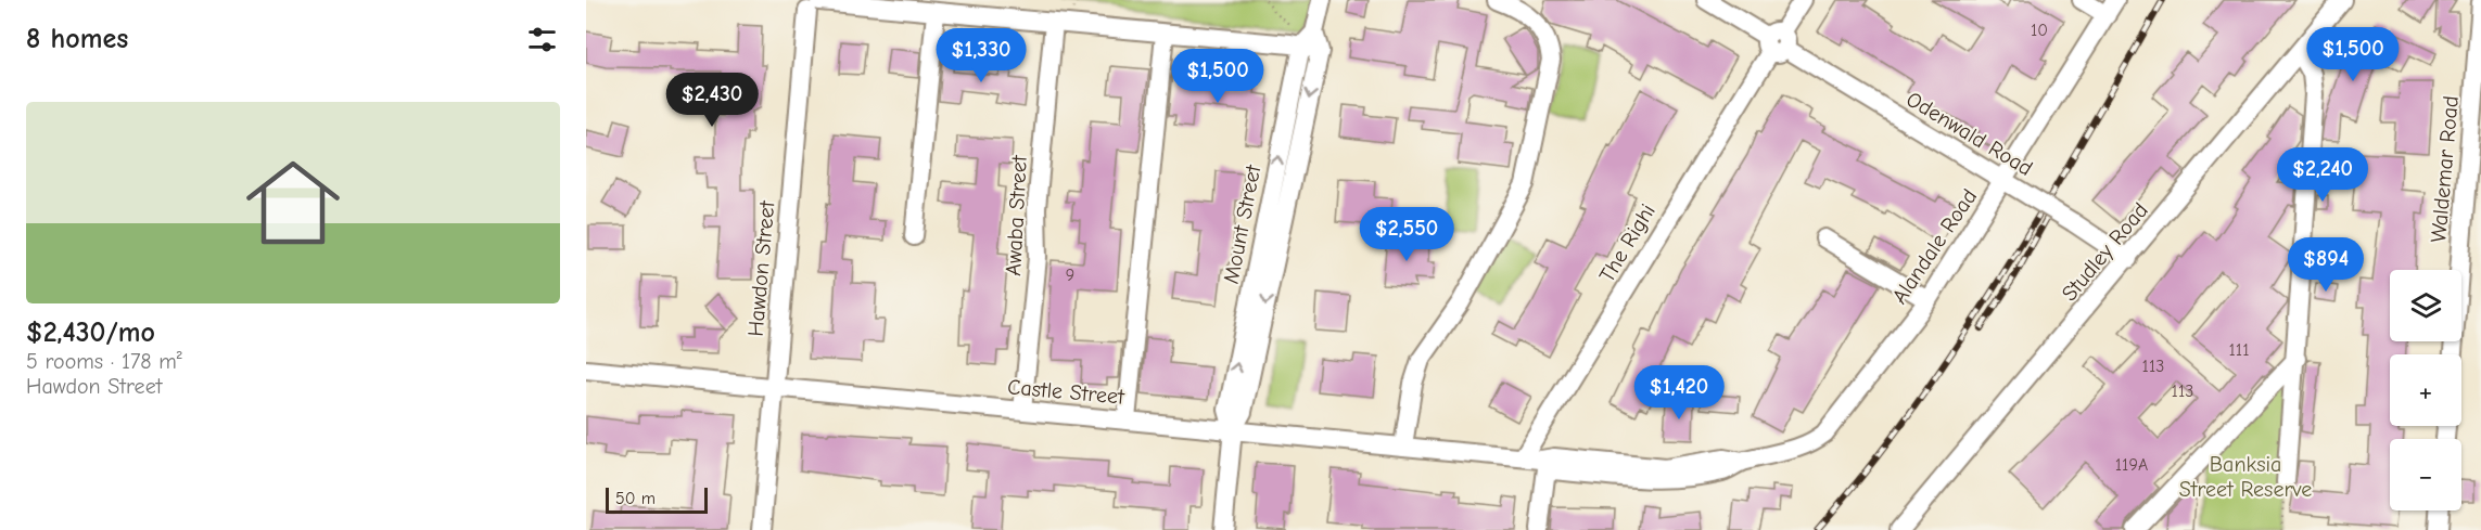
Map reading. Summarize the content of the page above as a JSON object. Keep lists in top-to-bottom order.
{
  "streets": {
    "street": [
      "Odenwald Road",
      "Waldemar Road",
      "Awaba Street",
      "Mount Street",
      "The Righi",
      "Alandale Road",
      "Studley Road",
      "Hawdon Street",
      "Castle Street"
    ]
  },
  "crossings": [
    ["Odenwald Road", "The Righi"],
    ["Odenwald Road", "Alandale Road"],
    ["Odenwald Road", "Studley Road"],
    ["Awaba Street", "Castle Street"],
    ["Mount Street", "Castle Street"],
    ["The Righi", "Castle Street"],
    ["Alandale Road", "Castle Street"],
    ["Hawdon Street", "Castle Street"]
  ],
  "parks": ["Banksia Street Reserve"],
  "house_numbers": [
    "10",
    "9",
    "111",
    "113",
    "113",
    "119A"
  ],
  "scale_bar": "50 m",
  "page": {
    "heading": "8 homes",
    "price": [
      "$1,500",
      "$1,330",
      "$1,500",
      "$2,430",
      "$2,240",
      "$2,550",
      "$894",
      "$1,420"
    ],
    "list": [
      {
        "name": "$2,430/mo",
        "note": "5 rooms · 178 m² · Hawdon Street"
      }
    ],
    "map_buttons": ["+", "−"],
    "scale": "50 m"
  }
}
